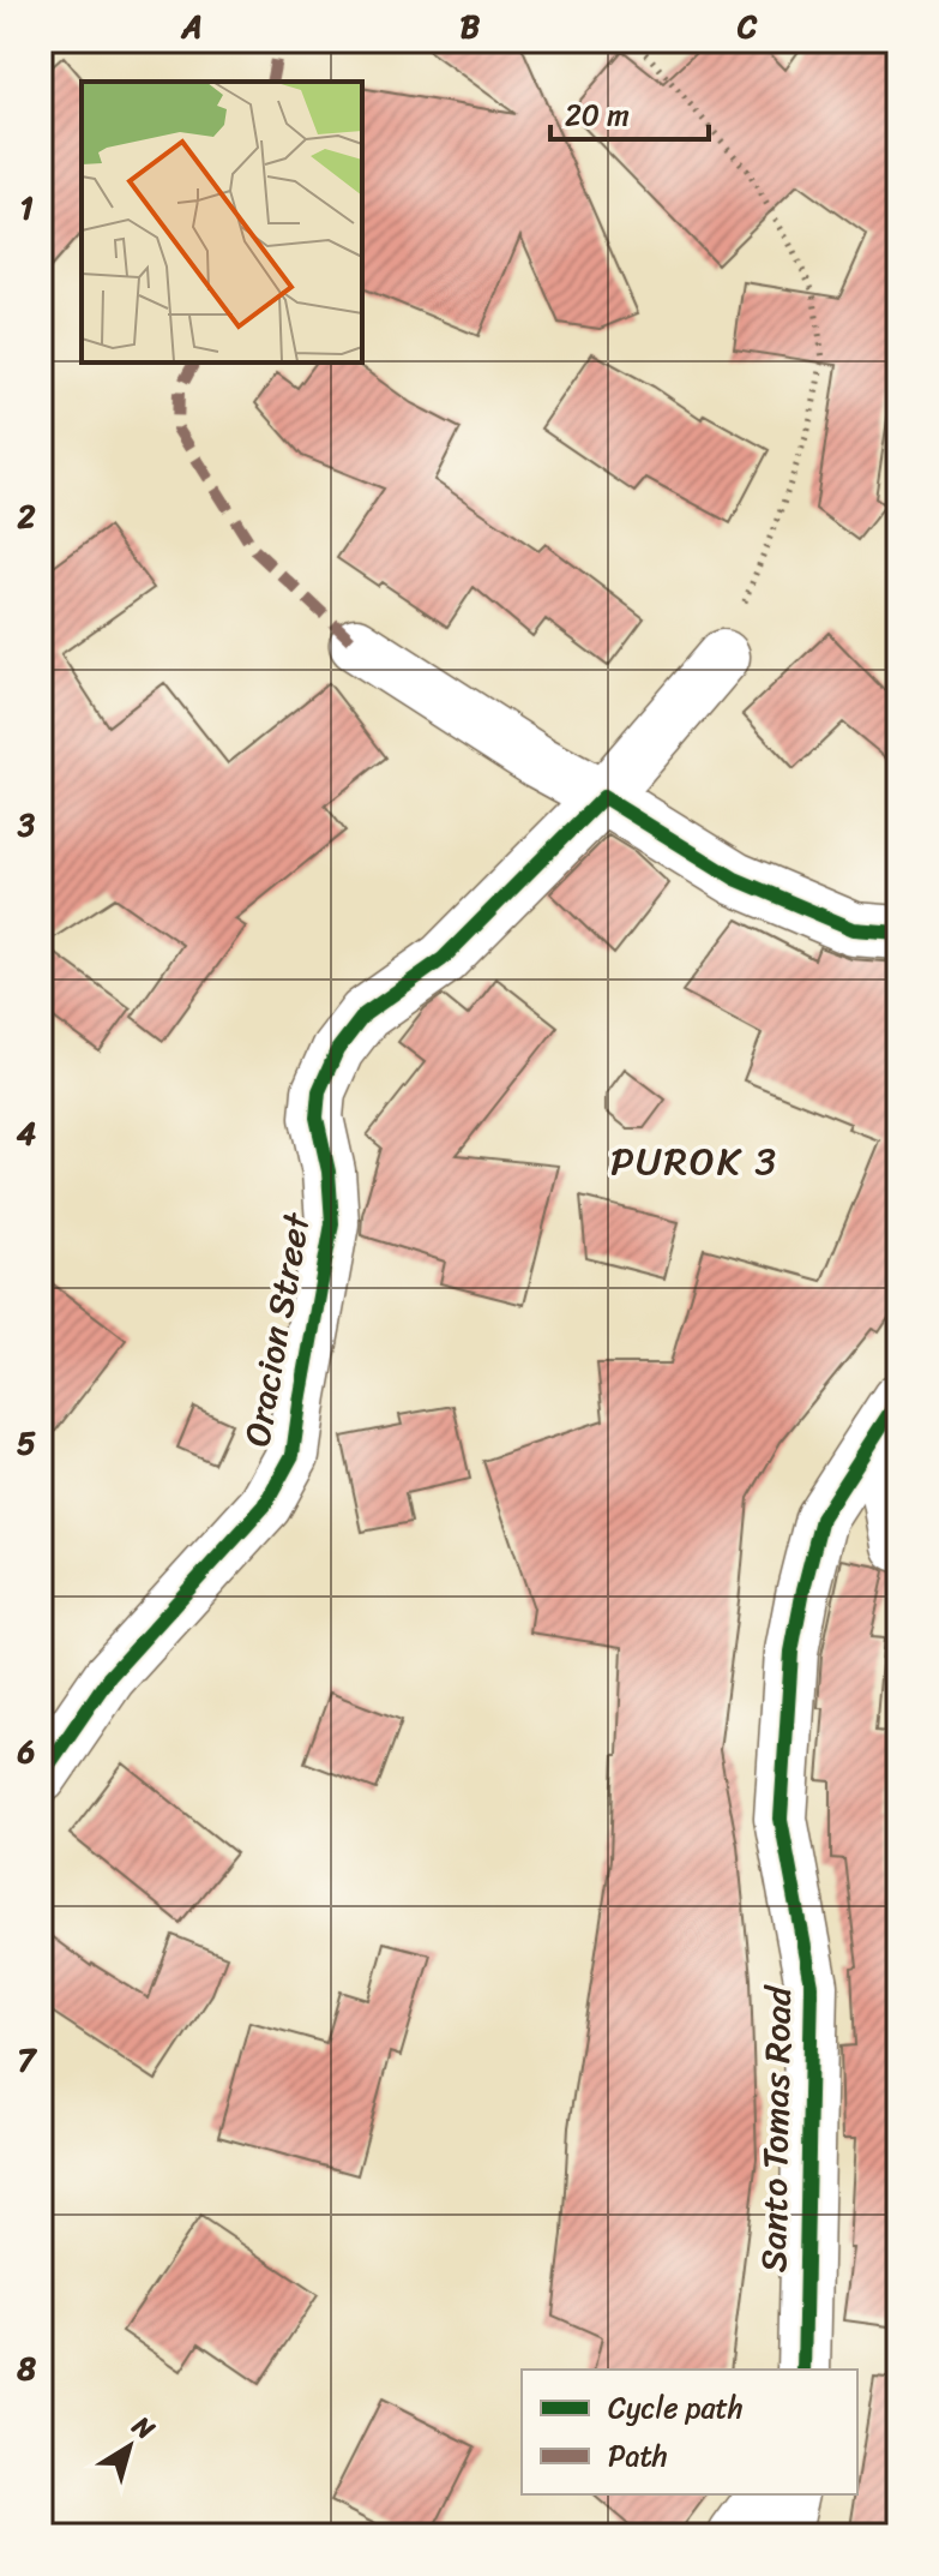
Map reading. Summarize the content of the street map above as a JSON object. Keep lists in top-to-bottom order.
{
  "streets": {
    "street": ["Oracion Street", "Santo Tomas Road"]
  },
  "districts": ["PUROK 3"],
  "legend": ["Cycle path", "Path"],
  "scale_bar": "20 m",
  "north": "top right",
  "grid": {
    "columns": ["A", "B", "C"],
    "rows": [
      "1",
      "2",
      "3",
      "4",
      "5",
      "6",
      "7",
      "8"
    ]
  }
}
